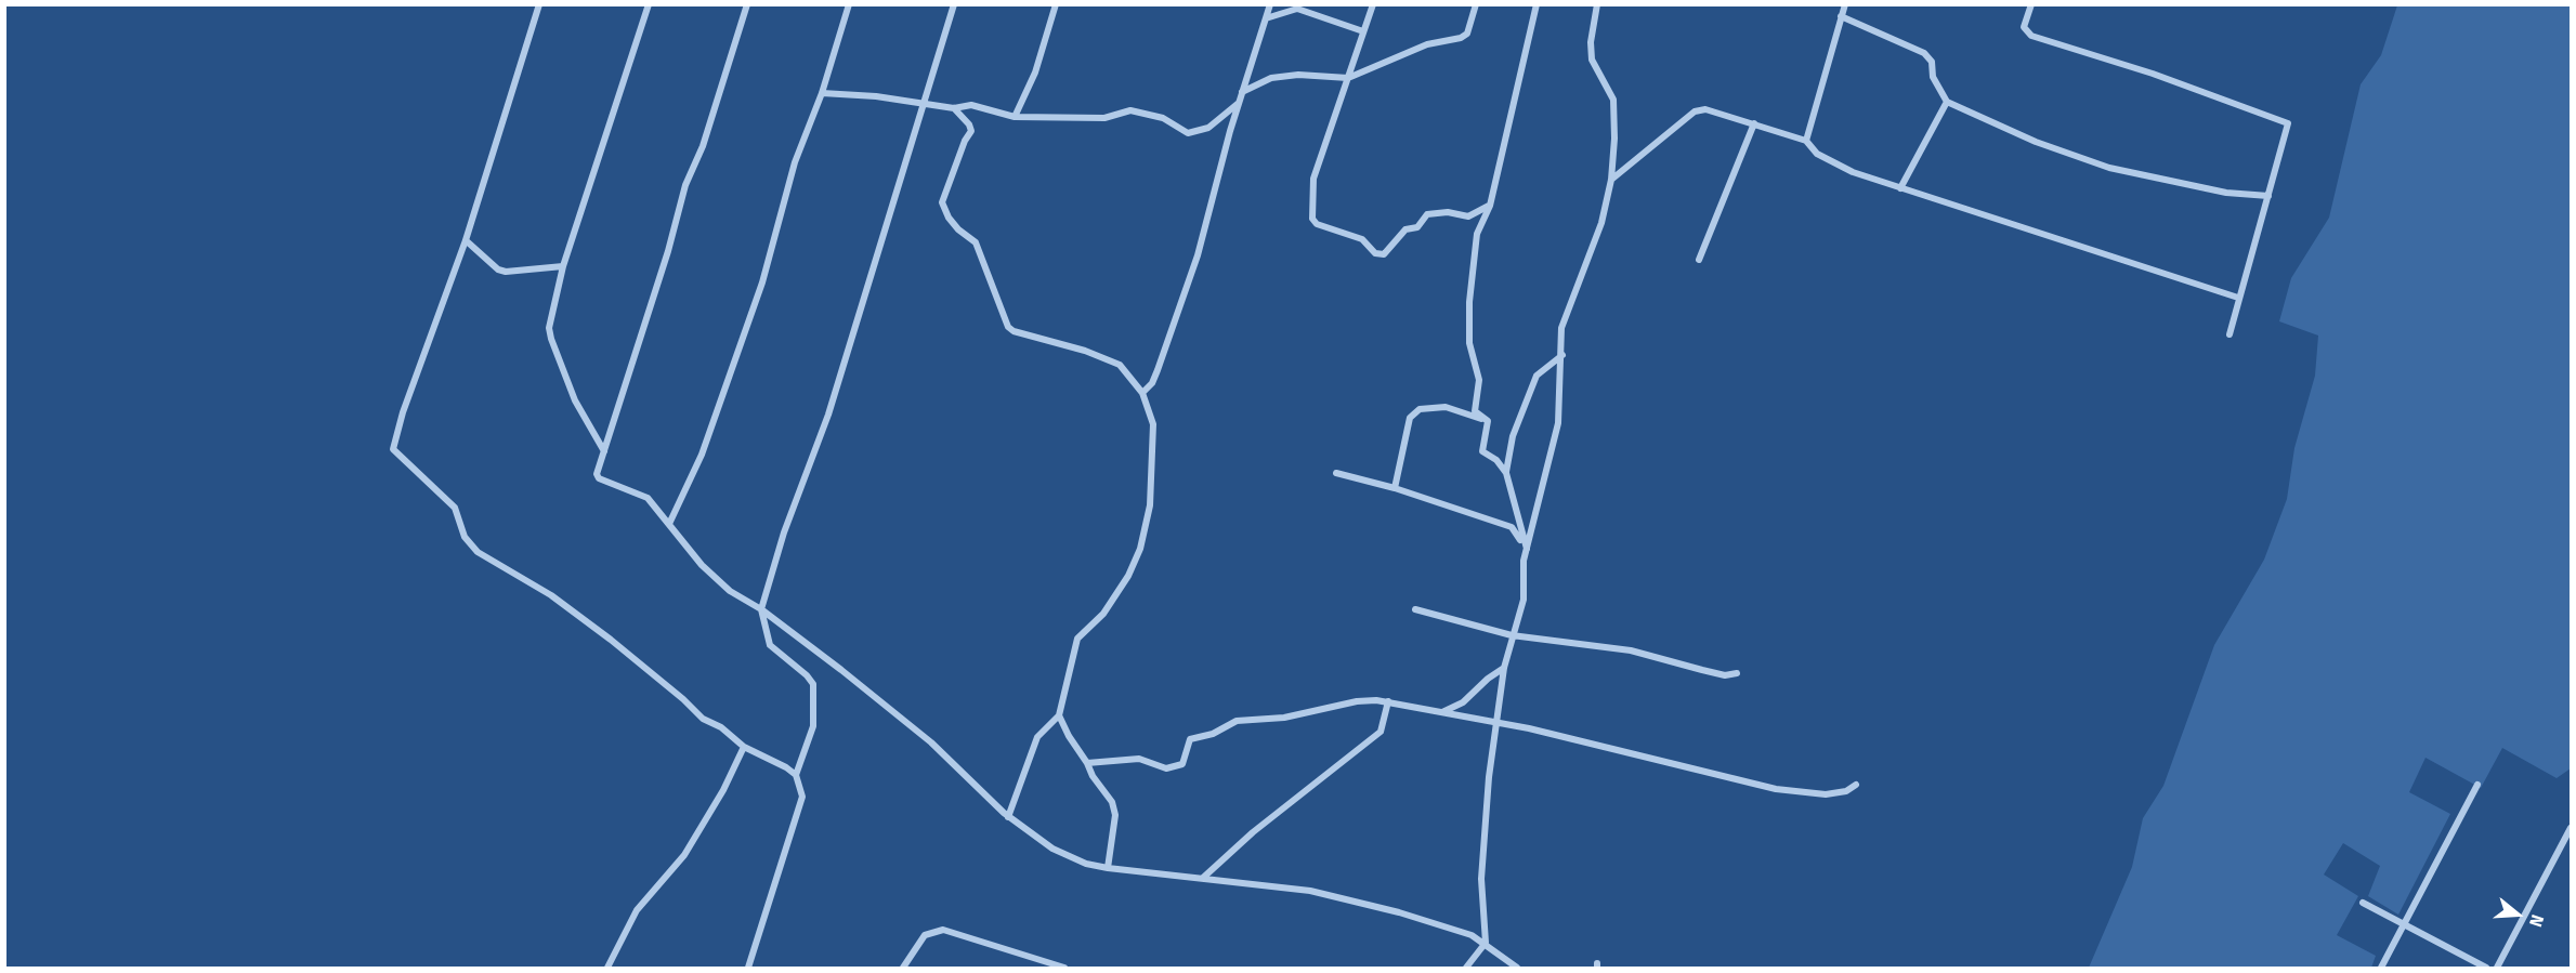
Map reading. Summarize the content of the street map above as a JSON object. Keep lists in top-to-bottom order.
{
  "north": "right"
}
